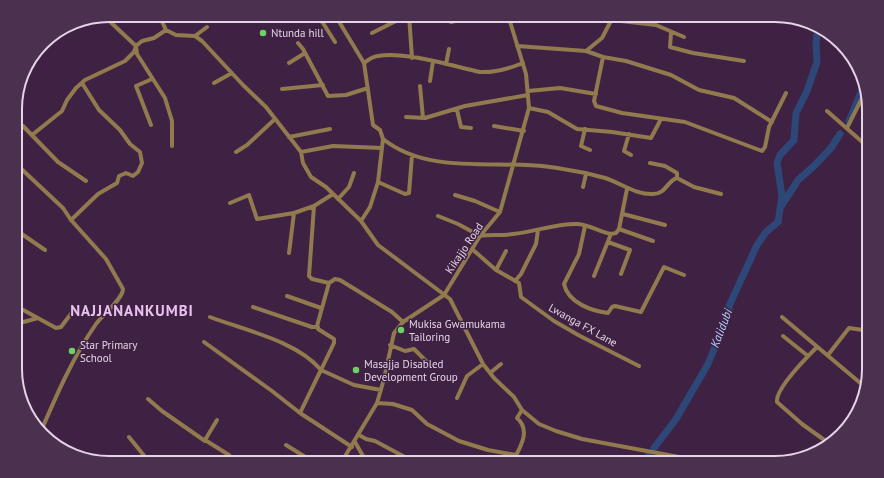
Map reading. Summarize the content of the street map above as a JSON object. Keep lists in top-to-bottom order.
{
  "streets": {
    "street": ["Kikajjo Road", "Lwanga FX Lane"]
  },
  "districts": ["NAJJANANKUMBI"],
  "water": ["Kalidubi"],
  "places": [
    "Ntunda hill",
    "Mukisa Gwamukama Tailoring",
    "Star Primary School",
    "Masajja Disabled Development Group"
  ]
}
